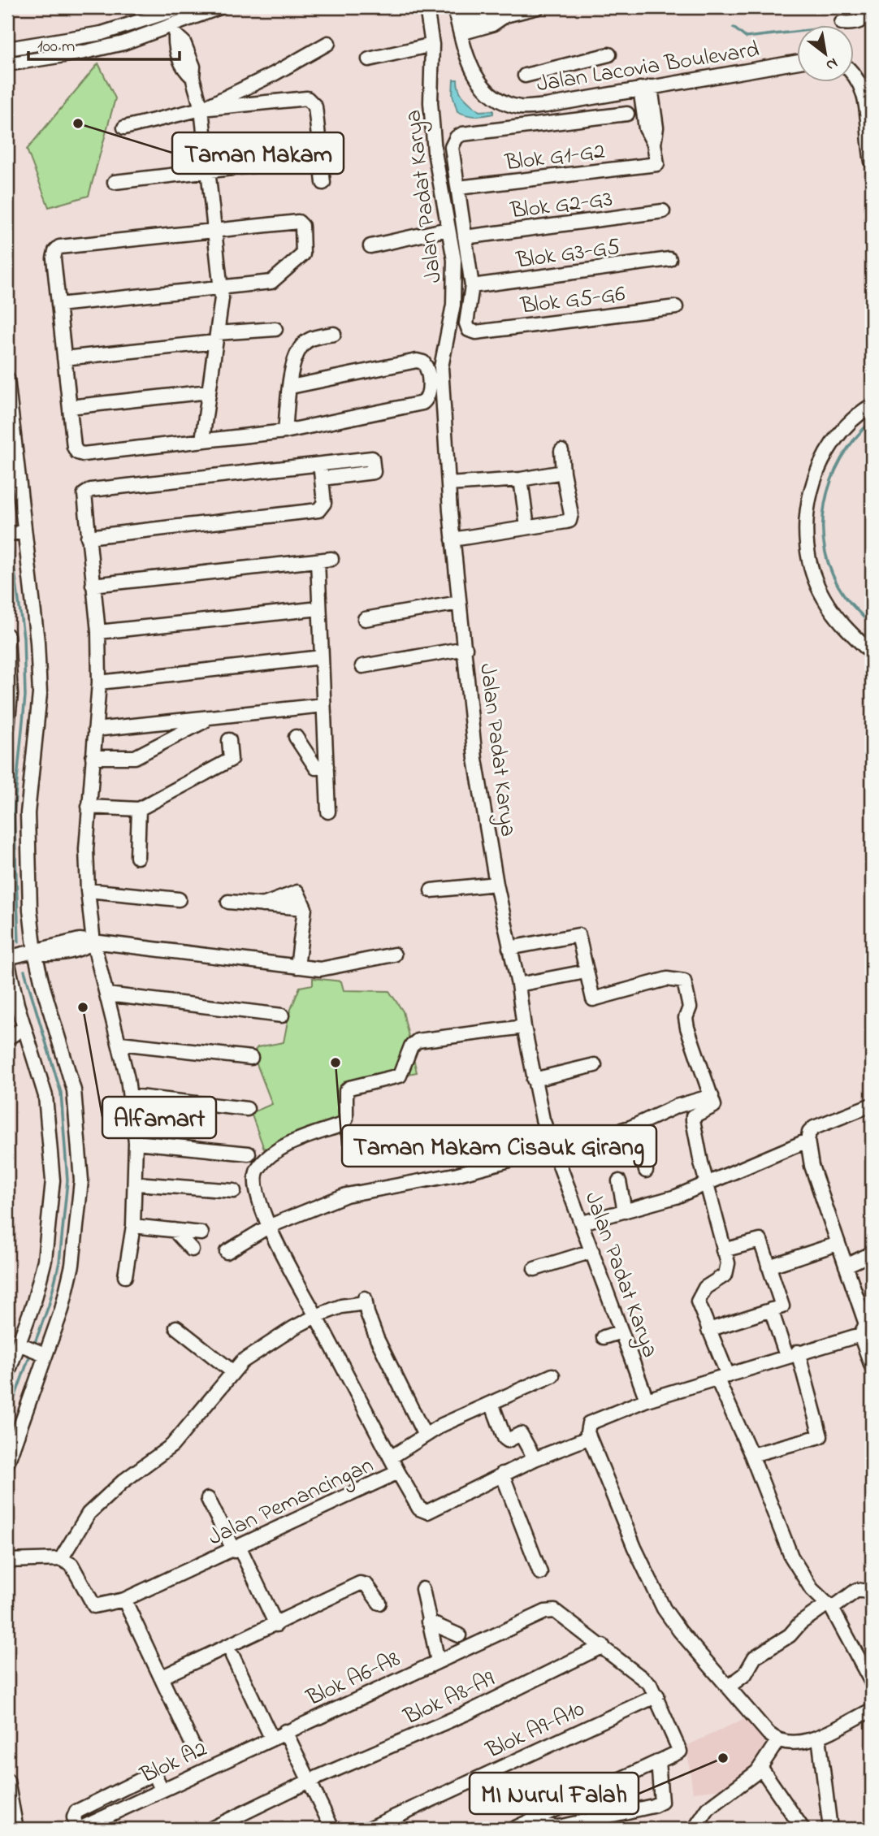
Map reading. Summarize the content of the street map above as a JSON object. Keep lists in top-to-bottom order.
{
  "streets": {
    "street": [
      "Jalan Lacovia Boulevard",
      "Blok G1-G2",
      "Jalan Padat Karya",
      "Blok G2-G3",
      "Blok G3-G5",
      "Blok G5-G6",
      "Jalan Pemancingan",
      "Blok A6-A8",
      "Blok A8-A9",
      "Blok A9-A10",
      "Blok A2"
    ]
  },
  "crossings": [
    ["Jalan Lacovia Boulevard", "Blok G1-G2"],
    ["Blok G3-G5", "Blok G5-G6"],
    ["Blok A6-A8", "Blok A8-A9"],
    ["Blok A6-A8", "Blok A2"]
  ],
  "places": [
    "Taman Makam",
    "Alfamart",
    "Taman Makam Cisauk Girang",
    "MI Nurul Falah"
  ],
  "scale_bar": "100 m",
  "north": "bottom right"
}
